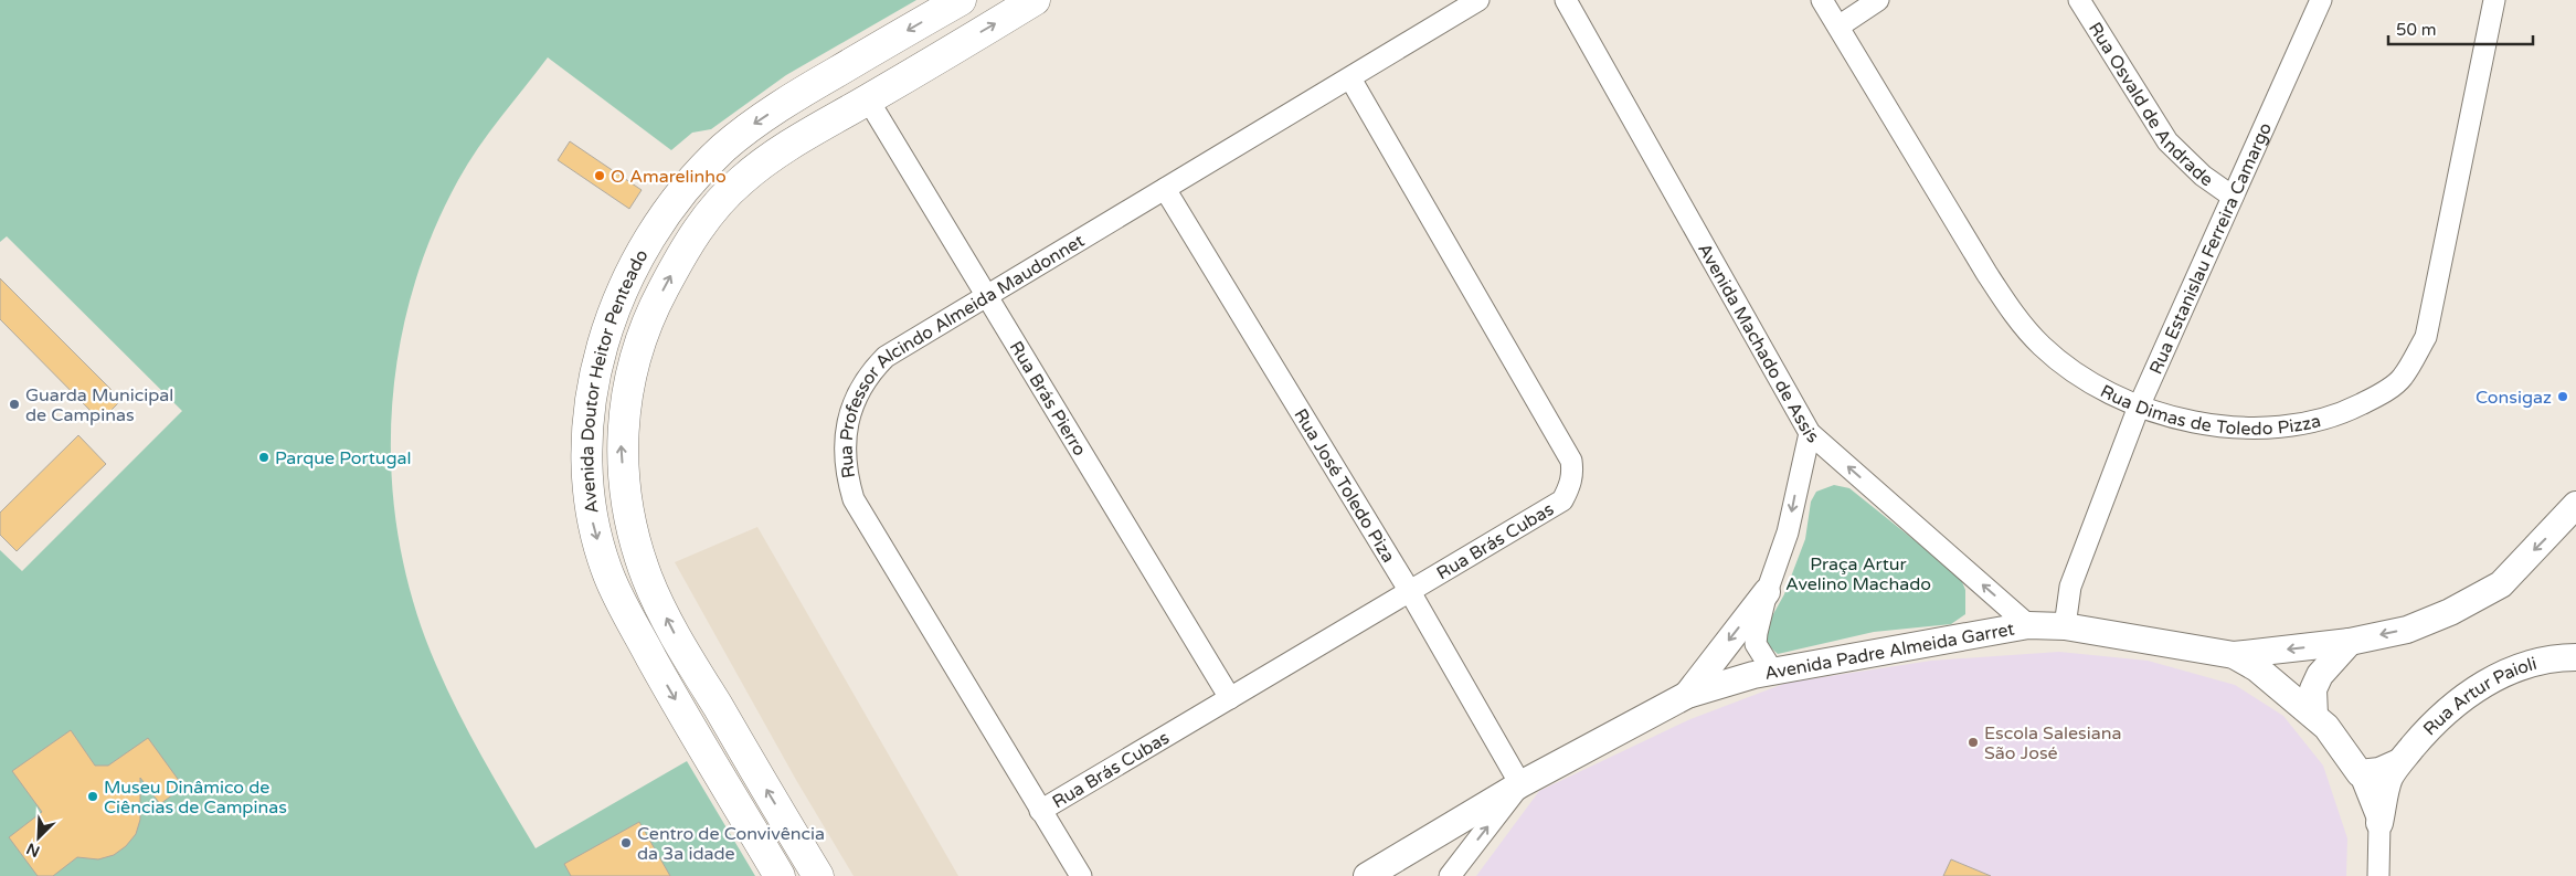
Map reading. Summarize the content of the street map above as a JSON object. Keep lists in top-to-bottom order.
{
  "streets": {
    "main road": ["Avenida Doutor Heitor Penteado"],
    "street": [
      "Rua Osvald de Andrade",
      "Rua Estanislau Ferreira Camargo",
      "Avenida Machado de Assis",
      "Rua Professor Alcindo Almeida Maudonnet",
      "Rua Brás Pierro",
      "Rua Dimas de Toledo Pizza",
      "Rua José Toledo Piza",
      "Rua Brás Cubas",
      "Avenida Padre Almeida Garret",
      "Rua Artur Paioli"
    ]
  },
  "crossings": [
    ["Rua Osvald de Andrade", "Rua Estanislau Ferreira Camargo"],
    ["Rua Estanislau Ferreira Camargo", "Rua Dimas de Toledo Pizza"],
    ["Rua Estanislau Ferreira Camargo", "Avenida Padre Almeida Garret"],
    ["Avenida Machado de Assis", "Avenida Padre Almeida Garret"],
    ["Rua Professor Alcindo Almeida Maudonnet", "Rua Brás Pierro"],
    ["Rua Professor Alcindo Almeida Maudonnet", "Rua José Toledo Piza"],
    ["Rua Professor Alcindo Almeida Maudonnet", "Rua Brás Cubas"],
    ["Avenida Doutor Heitor Penteado", "Rua Brás Pierro"],
    ["Rua Brás Pierro", "Rua Brás Cubas"],
    ["Rua José Toledo Piza", "Rua Brás Cubas"],
    ["Rua José Toledo Piza", "Avenida Padre Almeida Garret"],
    ["Avenida Padre Almeida Garret", "Rua Artur Paioli"]
  ],
  "one_way": ["Avenida Machado de Assis"],
  "parks": ["Praça Artur Avelino Machado"],
  "places": [
    "O Amarelinho",
    "Consigaz",
    "Guarda Municipal de Campinas",
    "Parque Portugal",
    "Escola Salesiana São José",
    "Museu Dinâmico de Ciências de Campinas",
    "Centro de Convivência da 3a idade"
  ],
  "scale_bar": "50 m",
  "north": "bottom left"
}
